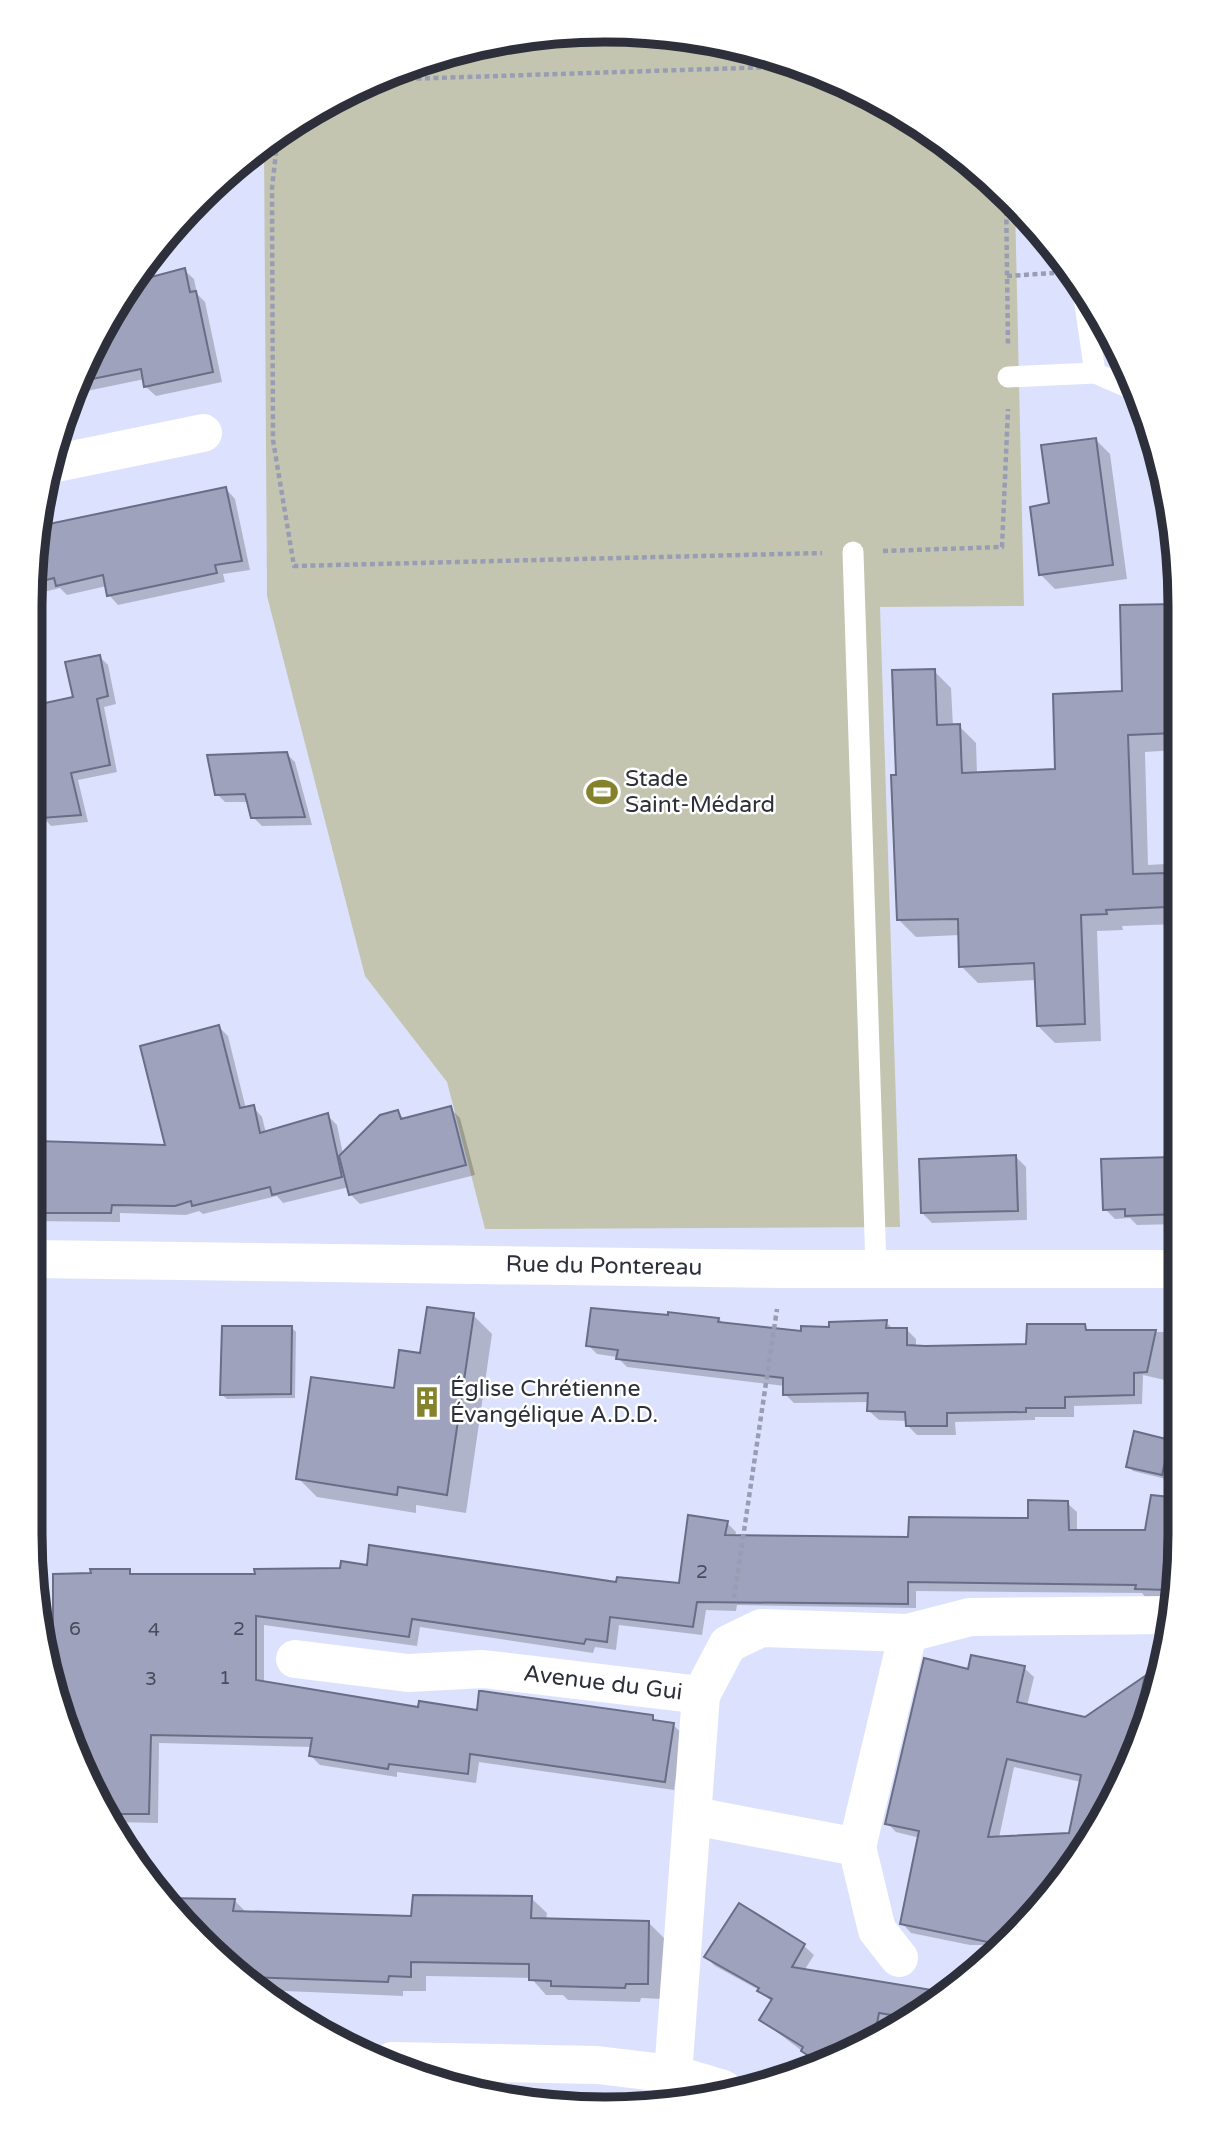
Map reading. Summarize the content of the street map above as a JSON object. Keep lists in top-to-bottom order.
{
  "streets": {
    "street": ["Rue du Pontereau", "Avenue du Gui"]
  },
  "places": {
    "sports": ["Stade Saint-Médard"],
    "building": ["Église Chrétienne Évangélique A.D.D."]
  },
  "house_numbers": [
    "2",
    "6",
    "2",
    "4",
    "1",
    "3"
  ]
}
